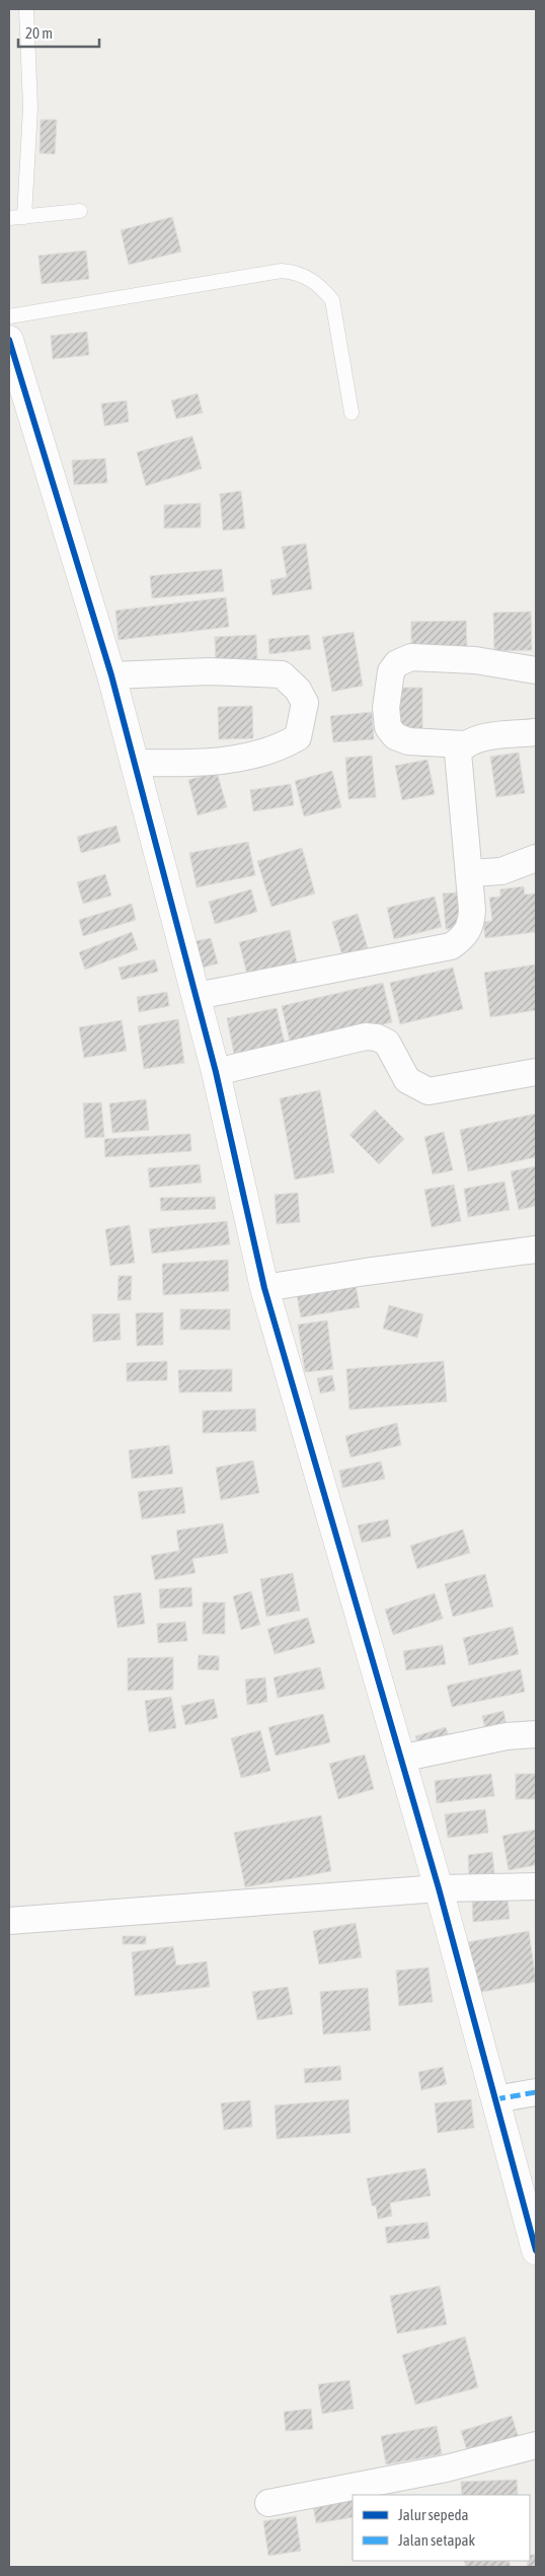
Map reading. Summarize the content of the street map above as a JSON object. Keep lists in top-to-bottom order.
{
  "legend": ["Jalur sepeda", "Jalan setapak"],
  "scale_bar": "20 m"
}
